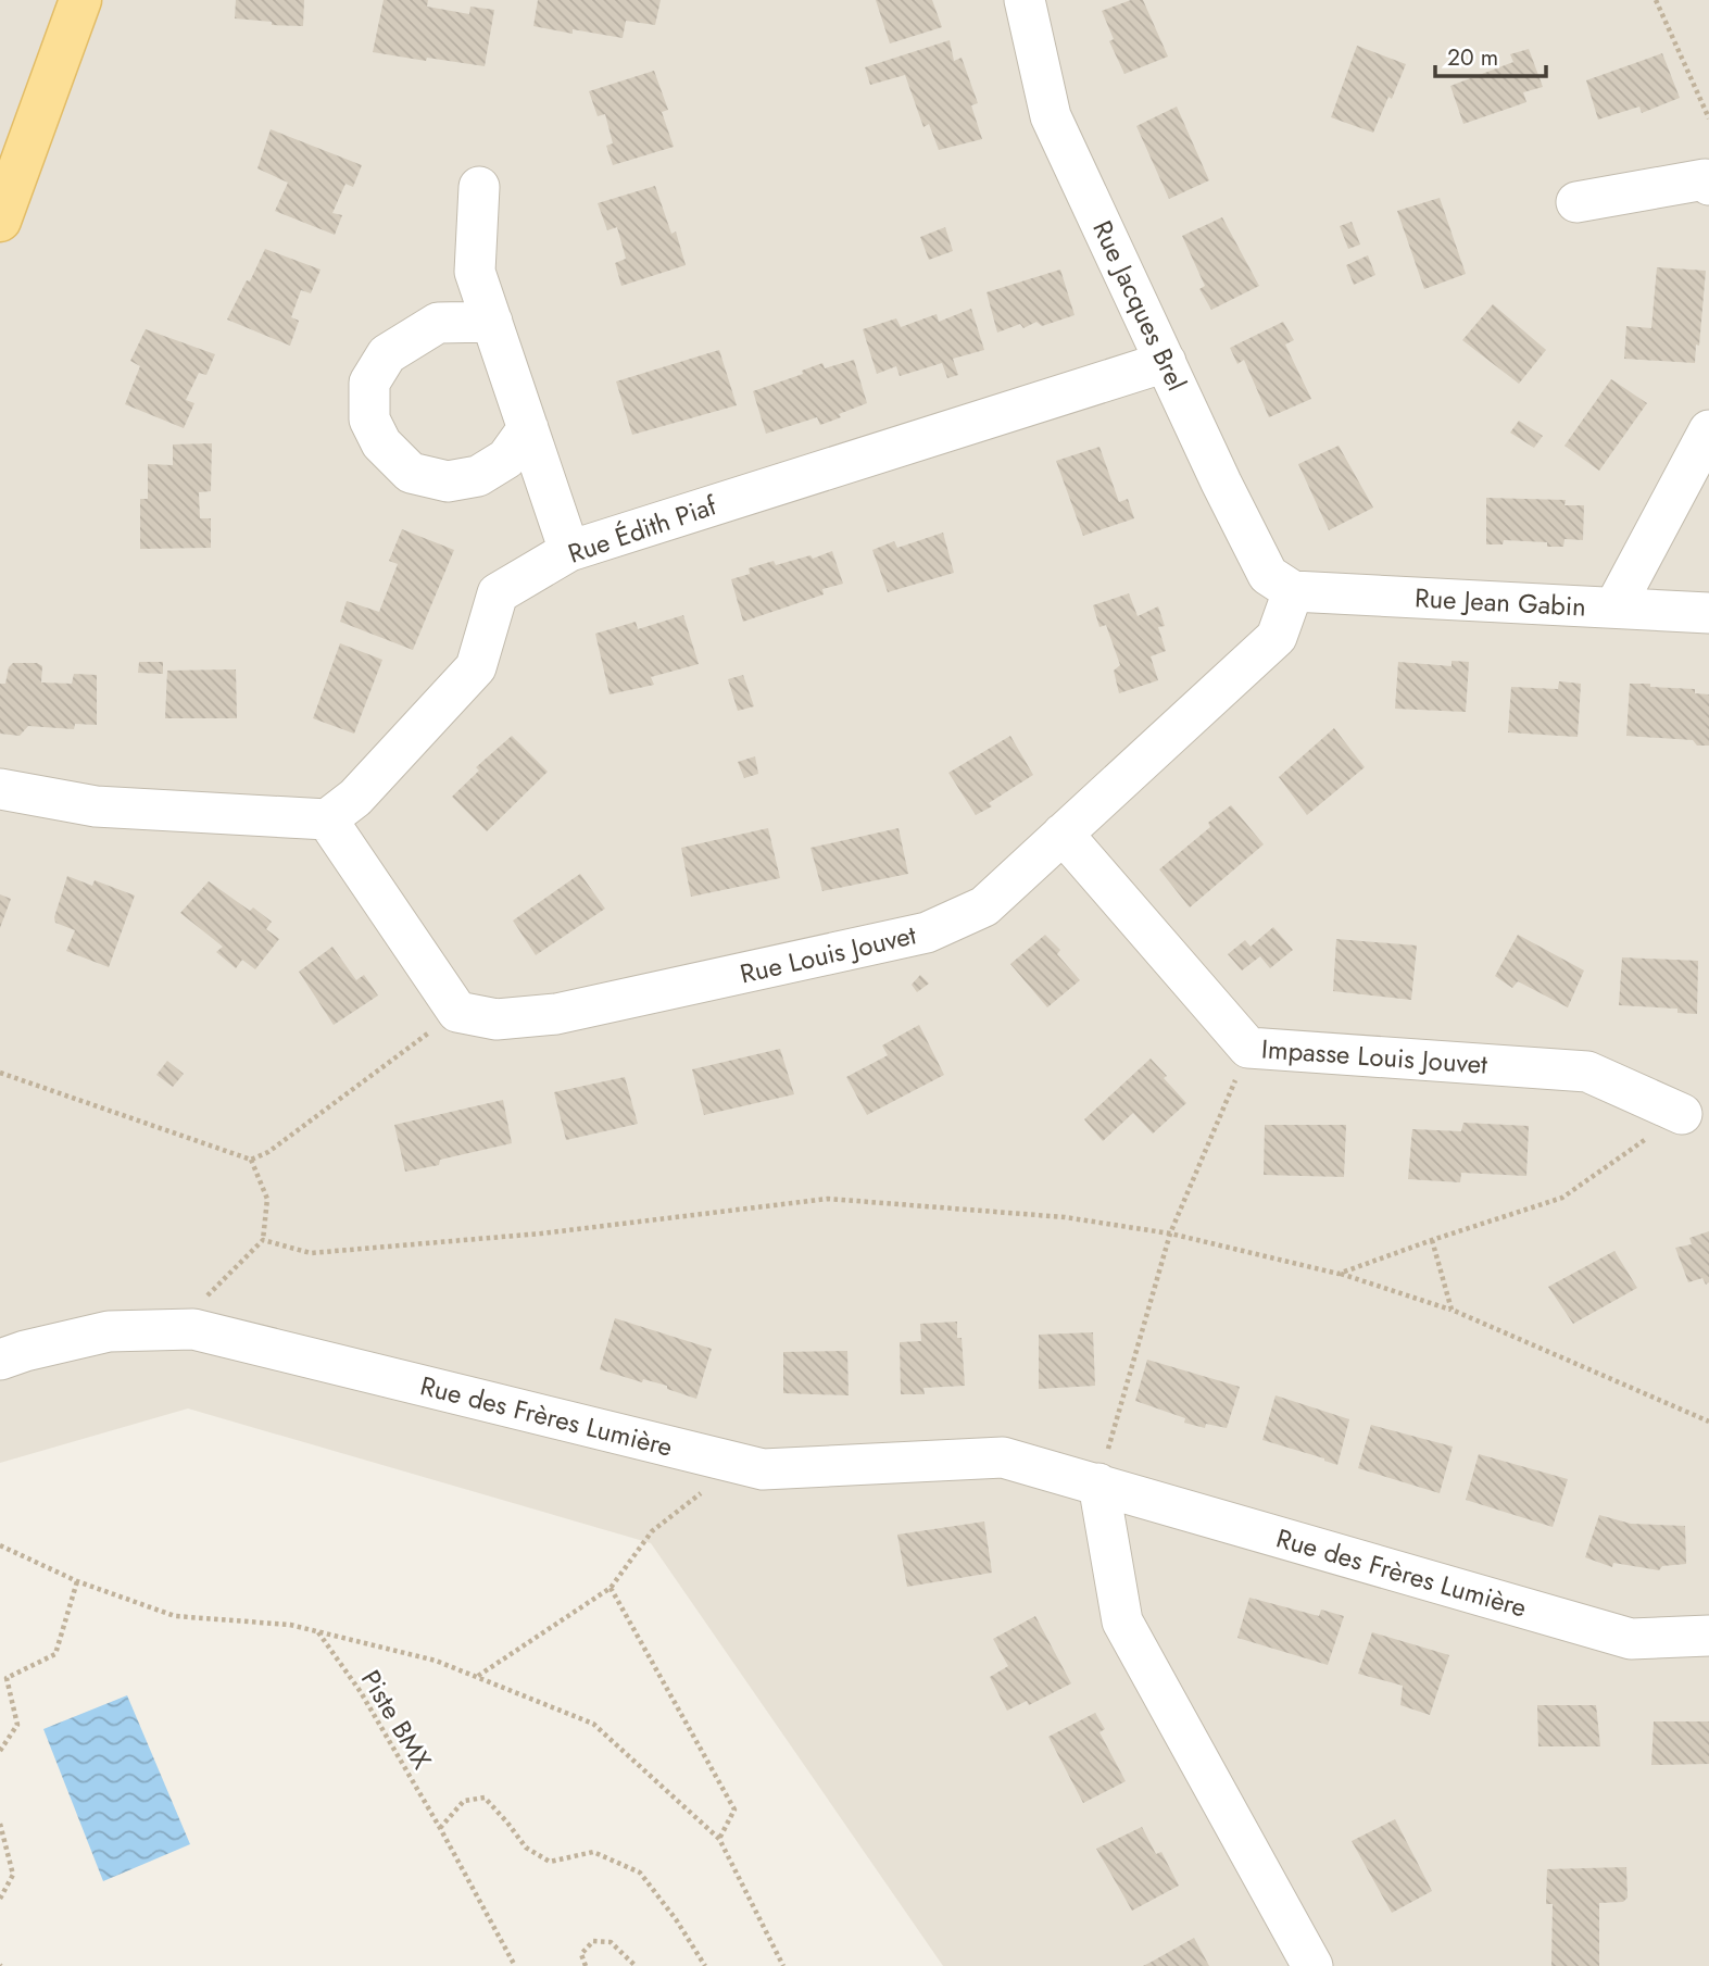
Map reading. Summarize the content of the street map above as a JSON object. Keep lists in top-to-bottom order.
{
  "streets": {
    "street": [
      "Rue Jacques Brel",
      "Rue Édith Piaf",
      "Rue Jean Gabin",
      "Rue Louis Jouvet",
      "Impasse Louis Jouvet",
      "Rue des Frères Lumière"
    ],
    "path": ["Piste BMX"]
  },
  "crossings": [
    ["Rue Jacques Brel", "Rue Édith Piaf"],
    ["Rue Jacques Brel", "Rue Jean Gabin"],
    ["Rue Jacques Brel", "Rue Louis Jouvet"],
    ["Rue Jean Gabin", "Rue Louis Jouvet"],
    ["Rue Louis Jouvet", "Impasse Louis Jouvet"]
  ],
  "scale_bar": "20 m"
}
